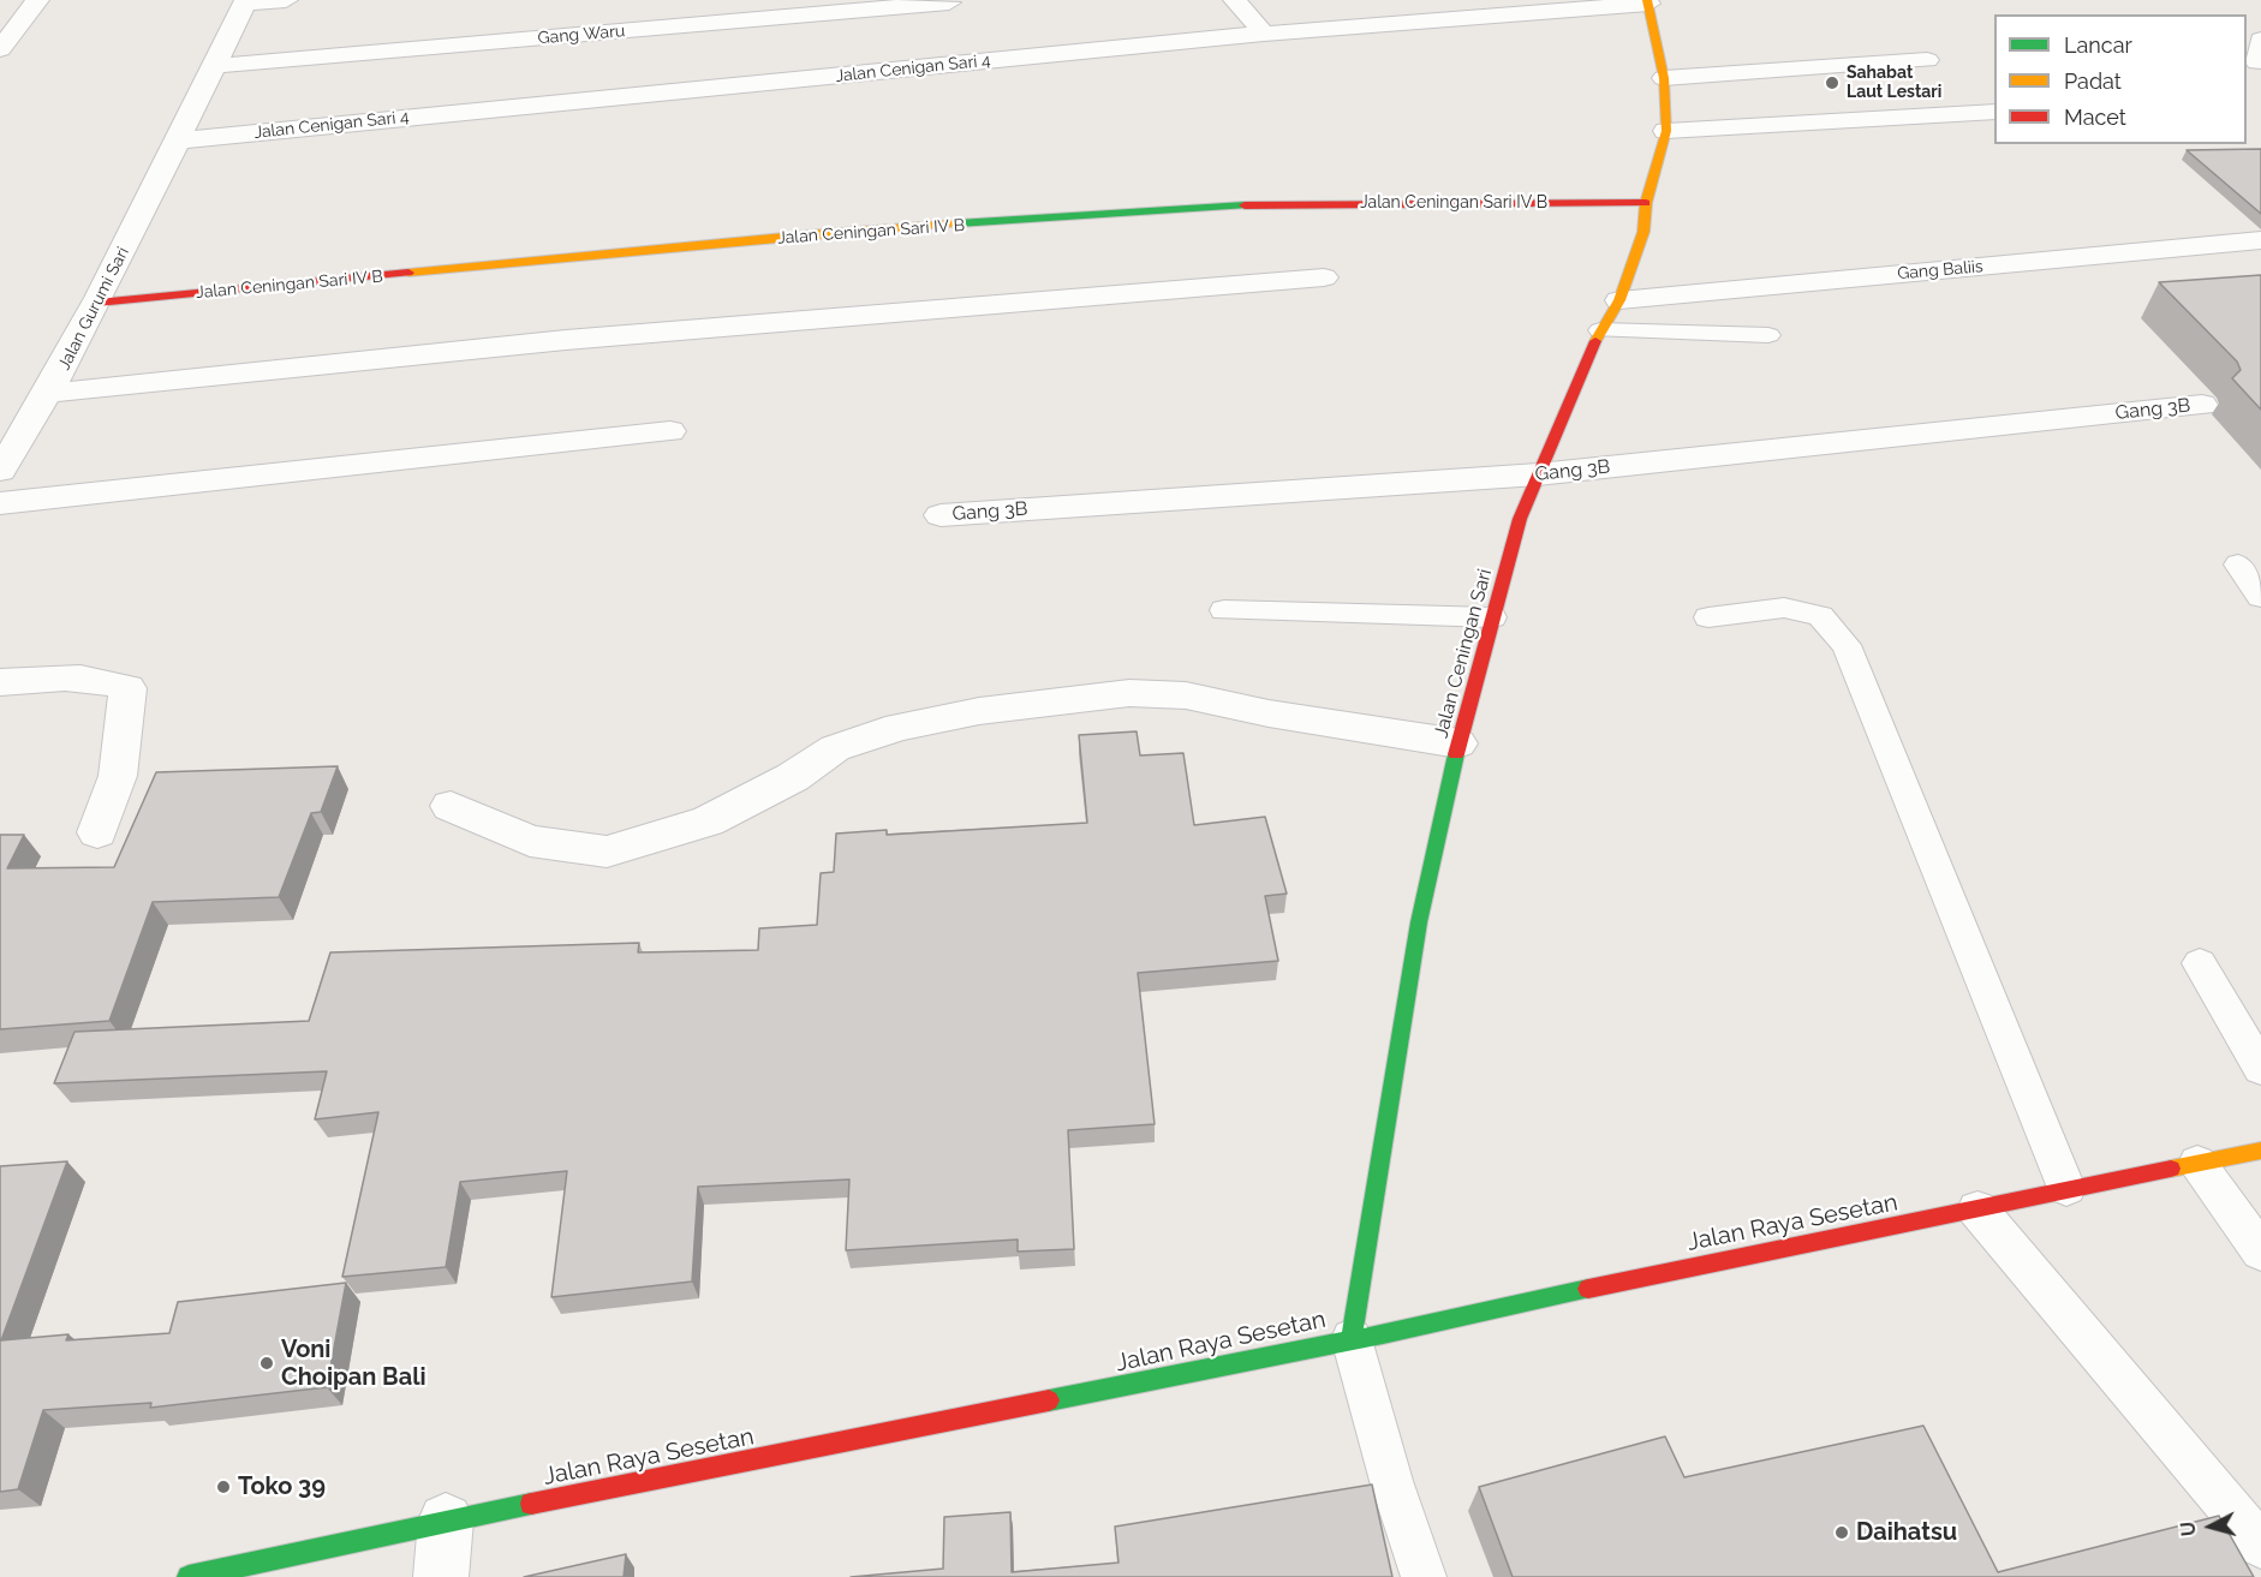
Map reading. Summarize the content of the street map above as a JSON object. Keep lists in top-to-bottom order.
{
  "streets": {
    "street": [
      "Gang Waru",
      "Jalan Cenigan Sari 4",
      "Jalan Ceningan Sari IV B",
      "Gang Baliis",
      "Jalan Gurumi Sari",
      "Gang 3B",
      "Jalan Ceningan Sari",
      "Jalan Raya Sesetan"
    ]
  },
  "crossings": [
    ["Gang Waru", "Jalan Gurumi Sari"],
    ["Jalan Cenigan Sari 4", "Jalan Gurumi Sari"],
    ["Jalan Cenigan Sari 4", "Jalan Ceningan Sari"],
    ["Jalan Ceningan Sari IV B", "Jalan Gurumi Sari"],
    ["Jalan Ceningan Sari IV B", "Jalan Ceningan Sari"],
    ["Gang Baliis", "Jalan Ceningan Sari"],
    ["Gang 3B", "Jalan Ceningan Sari"],
    ["Jalan Ceningan Sari", "Jalan Raya Sesetan"]
  ],
  "places": [
    "Sahabat Laut Lestari",
    "Voni Choipan Bali",
    "Toko 39",
    "Daihatsu"
  ],
  "legend": ["Lancar", "Padat", "Macet"],
  "north": "left"
}
